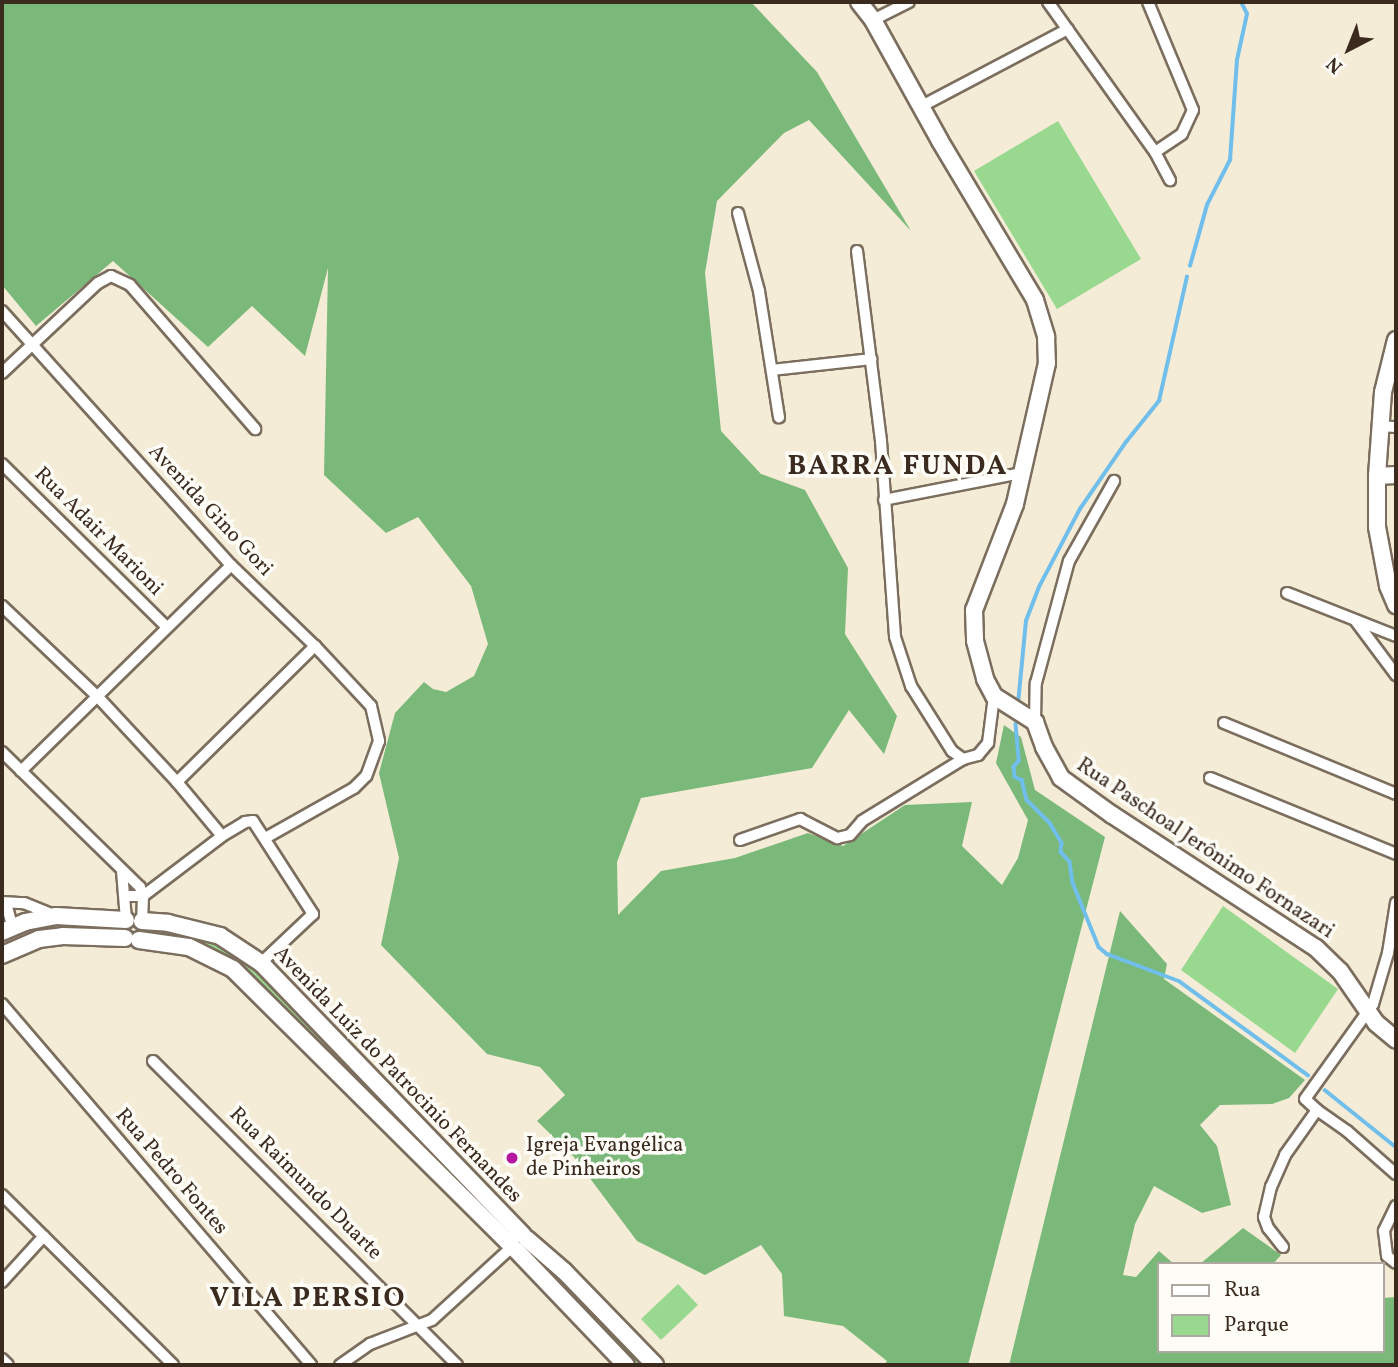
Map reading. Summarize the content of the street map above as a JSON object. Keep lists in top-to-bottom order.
{
  "streets": {
    "main road": ["Rua Paschoal Jerônimo Fornazari", "Avenida Luiz do Patrocinio Fernandes"],
    "street": [
      "Avenida Gino Gori",
      "Rua Adair Marioni",
      "Rua Pedro Fontes",
      "Rua Raimundo Duarte"
    ]
  },
  "districts": ["BARRA FUNDA", "VILA PERSIO"],
  "places": ["Igreja Evangélica de Pinheiros"],
  "legend": ["Rua", "Parque"],
  "north": "bottom left"
}
